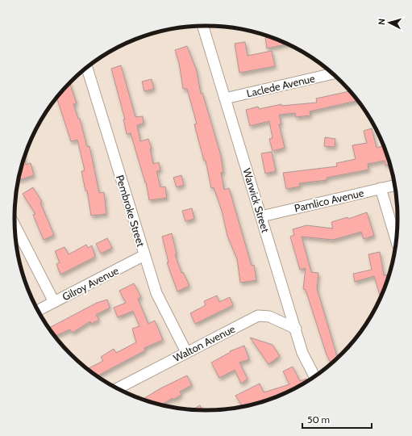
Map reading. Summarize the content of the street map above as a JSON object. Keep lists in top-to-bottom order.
{
  "streets": {
    "street": [
      "Laclede Avenue",
      "Warwick Street",
      "Pamlico Avenue",
      "Pembroke Street",
      "Gilroy Avenue",
      "Walton Avenue"
    ]
  },
  "crossings": [
    ["Laclede Avenue", "Warwick Street"],
    ["Warwick Street", "Pamlico Avenue"],
    ["Warwick Street", "Walton Avenue"],
    ["Pembroke Street", "Gilroy Avenue"],
    ["Pembroke Street", "Walton Avenue"]
  ],
  "scale_bar": "50 m",
  "north": "left"
}
